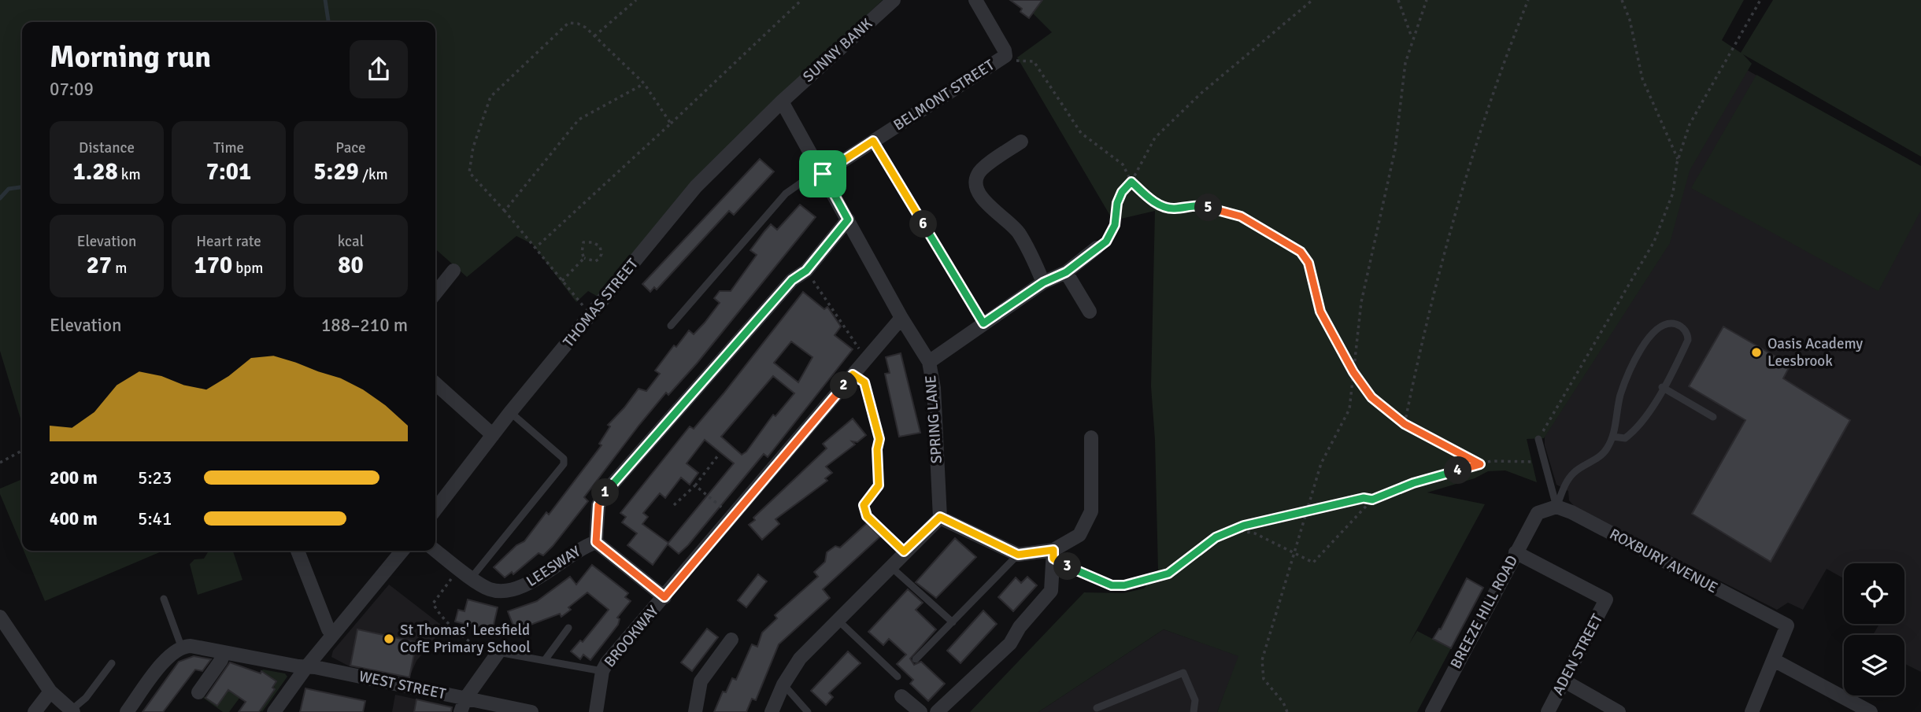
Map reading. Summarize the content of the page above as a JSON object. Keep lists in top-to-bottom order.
{
  "streets": {
    "street": [
      "SUNNY BANK",
      "BELMONT STREET",
      "THOMAS STREET",
      "SPRING LANE",
      "ROXBURY AVENUE",
      "LEESWAY",
      "BREEZE HILL ROAD",
      "BROOKWAY",
      "ADEN STREET",
      "WEST STREET"
    ]
  },
  "crossings": [
    ["SUNNY BANK", "THOMAS STREET"],
    ["SUNNY BANK", "SPRING LANE"],
    ["BELMONT STREET", "SPRING LANE"],
    ["THOMAS STREET", "SPRING LANE"],
    ["SPRING LANE", "LEESWAY"],
    ["SPRING LANE", "BROOKWAY"],
    ["ROXBURY AVENUE", "BREEZE HILL ROAD"],
    ["BREEZE HILL ROAD", "ADEN STREET"]
  ],
  "places": ["Oasis Academy Leesbrook", "St Thomas' Leesfield CofE Primary School"],
  "page": {
    "heading": ["Morning run", "07:09"],
    "stats": [
      ["Distance", "1.28 km"],
      ["Time", "7:01"],
      ["Pace", "5:29 /km"],
      ["Elevation", "27 m"],
      ["Heart rate", "170 bpm"],
      ["kcal", "80"]
    ],
    "pins": [
      "5",
      "6",
      "2",
      "4",
      "1",
      "3"
    ],
    "chart": ["Elevation", "188–210 m"],
    "list": [
      {
        "name": "200 m",
        "note": "5:23"
      },
      {
        "name": "400 m",
        "note": "5:41"
      }
    ]
  }
}
